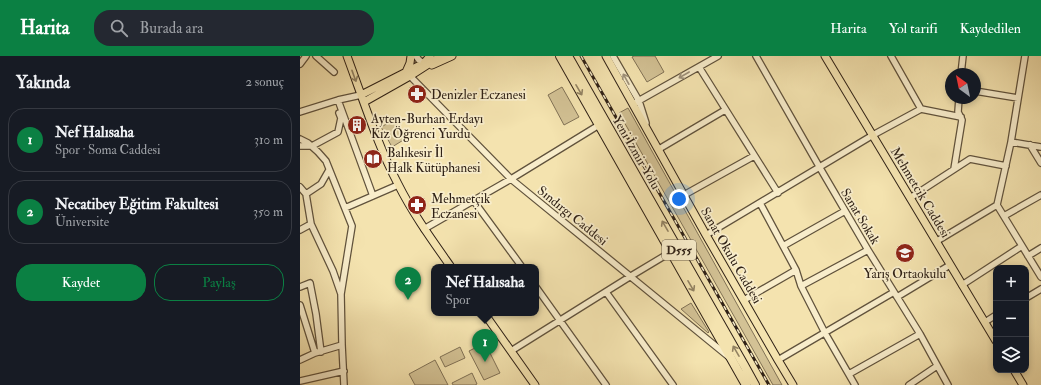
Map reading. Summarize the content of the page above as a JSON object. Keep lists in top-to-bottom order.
{
  "streets": {
    "highway": ["Yeni İzmir Yolu", "D555"],
    "main road": ["Mehmetcik Caddesi", "Sanat Okulu Caddesi"],
    "street": ["Sındırgı Caddesi", "Sanat Sokak"]
  },
  "crossings": [
    ["Yeni İzmir Yolu", "Sındırgı Caddesi"]
  ],
  "places": {
    "pharmacy": ["Denizler Eczanesi", "Mehmetçik Eczanesi"],
    "building": ["Ayten-Burhan Erdayı Kız Öğrenci Yurdu"],
    "library": ["Balıkesir İl Halk Kütüphanesi"],
    "school or university": ["Yarış Ortaokulu"]
  },
  "north": "top left",
  "page": {
    "header": "Harita",
    "search": "Burada ara",
    "nav": ["Harita", "Yol tarifi", "Kaydedilen"],
    "heading": ["Yakında", "2 sonuç"],
    "list": [
      {
        "mark": "1",
        "name": "Nef Halısaha",
        "note": "Spor · Soma Caddesi",
        "value": "310 m"
      },
      {
        "mark": "2",
        "name": "Necatibey Eğitim Fakultesi",
        "note": "Üniversite",
        "value": "350 m"
      }
    ],
    "buttons": ["Kaydet", "Paylaş"],
    "popup": ["Nef Halısaha", "Spor"],
    "map_buttons": ["+", "−"],
    "pins": ["2", "1"]
  }
}
